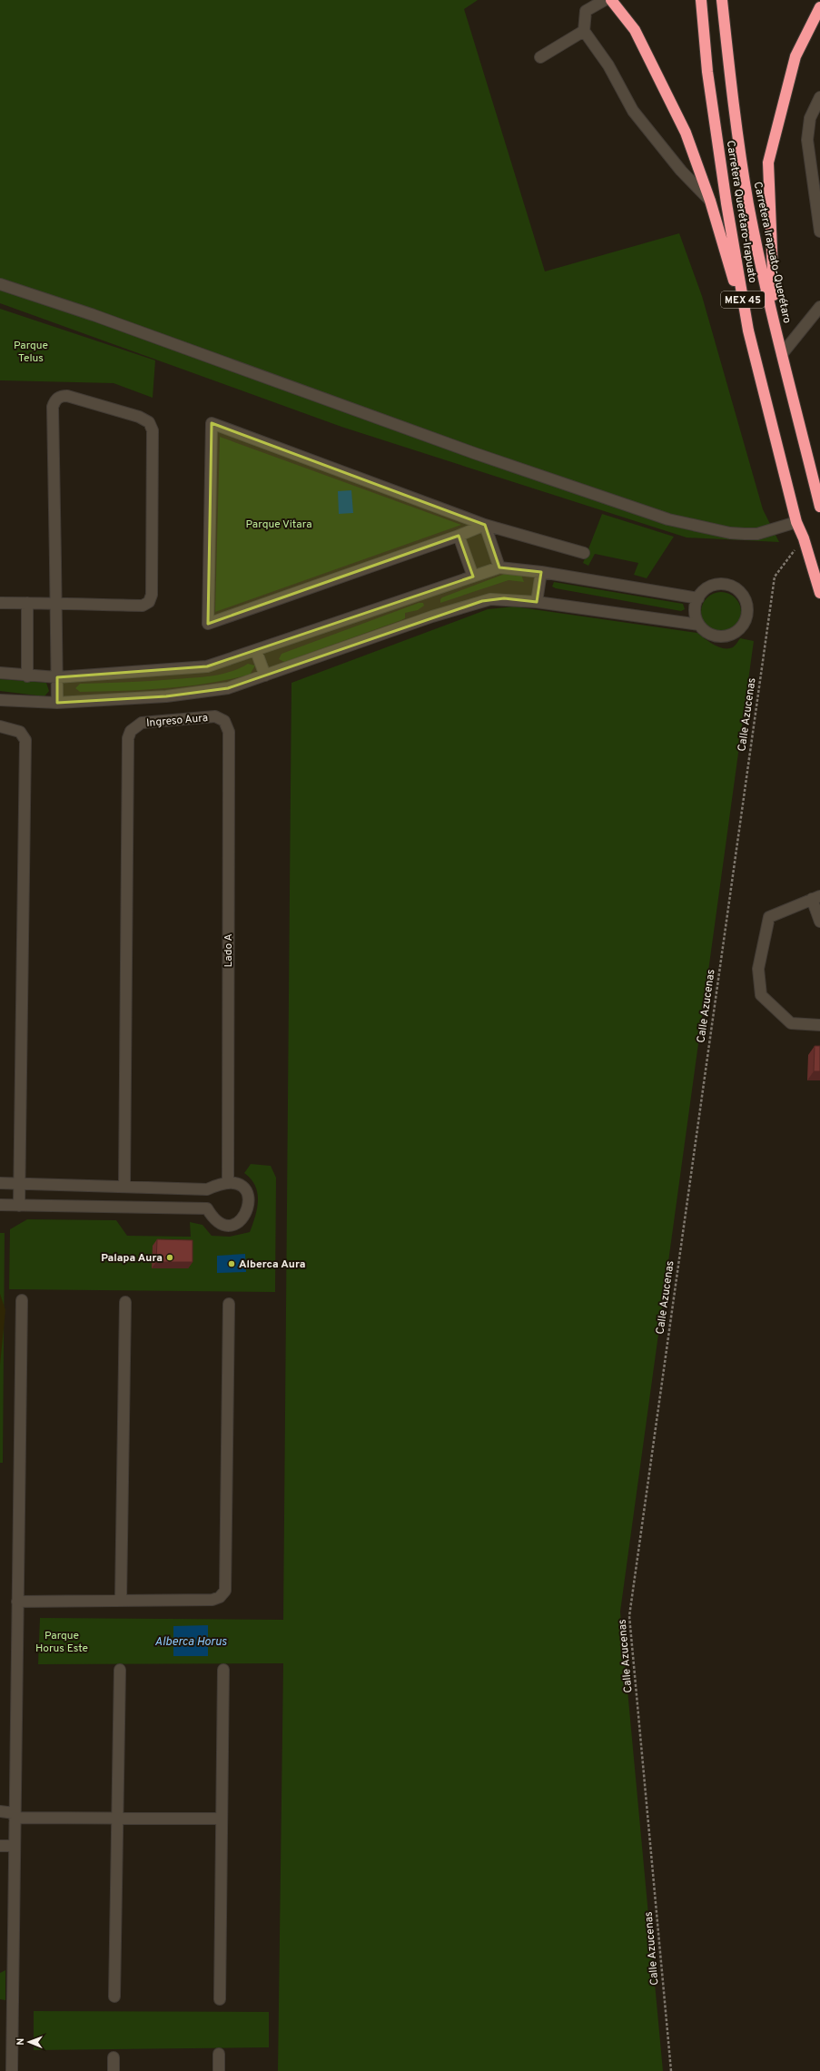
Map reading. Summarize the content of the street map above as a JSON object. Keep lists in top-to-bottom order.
{
  "streets": {
    "highway": ["Carretera Querétaro-Irapuato", "Carretera Irapuato-Querétaro", "MEX 45"],
    "street": ["Ingreso Aura", "Lado A"],
    "path": ["Calle Azucenas"]
  },
  "crossings": [
    ["Carretera Querétaro-Irapuato", "Calle Azucenas"],
    ["Ingreso Aura", "Lado A"]
  ],
  "water": ["Alberca Horus"],
  "parks": ["Parque Telus", "Parque Vitara", "Parque Horus Este"],
  "places": ["Palapa Aura", "Alberca Aura"],
  "north": "left"
}
